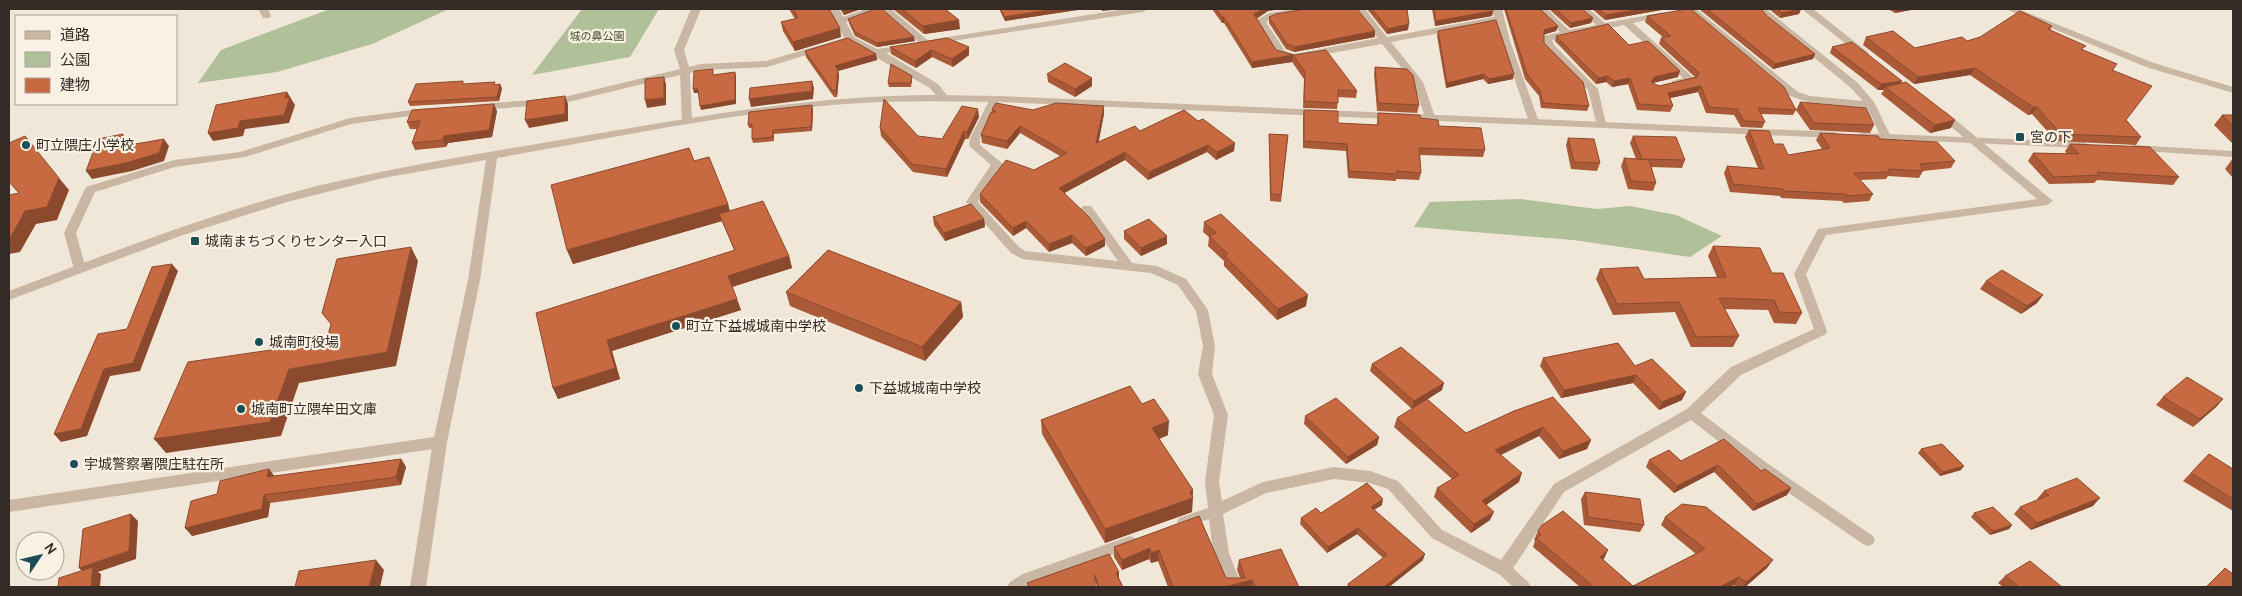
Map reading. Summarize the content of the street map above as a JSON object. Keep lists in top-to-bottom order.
{
  "parks": ["城の鼻公園"],
  "places": {
    "transit": ["宮の下", "城南まちづくりセンター入口"],
    "other": [
      "町立隈庄小学校",
      "町立下益城城南中学校",
      "城南町役場",
      "下益城城南中学校",
      "城南町立隈牟田文庫",
      "宇城警察署隈庄駐在所"
    ]
  },
  "legend": ["道路", "公園", "建物"],
  "north": "top right"
}
